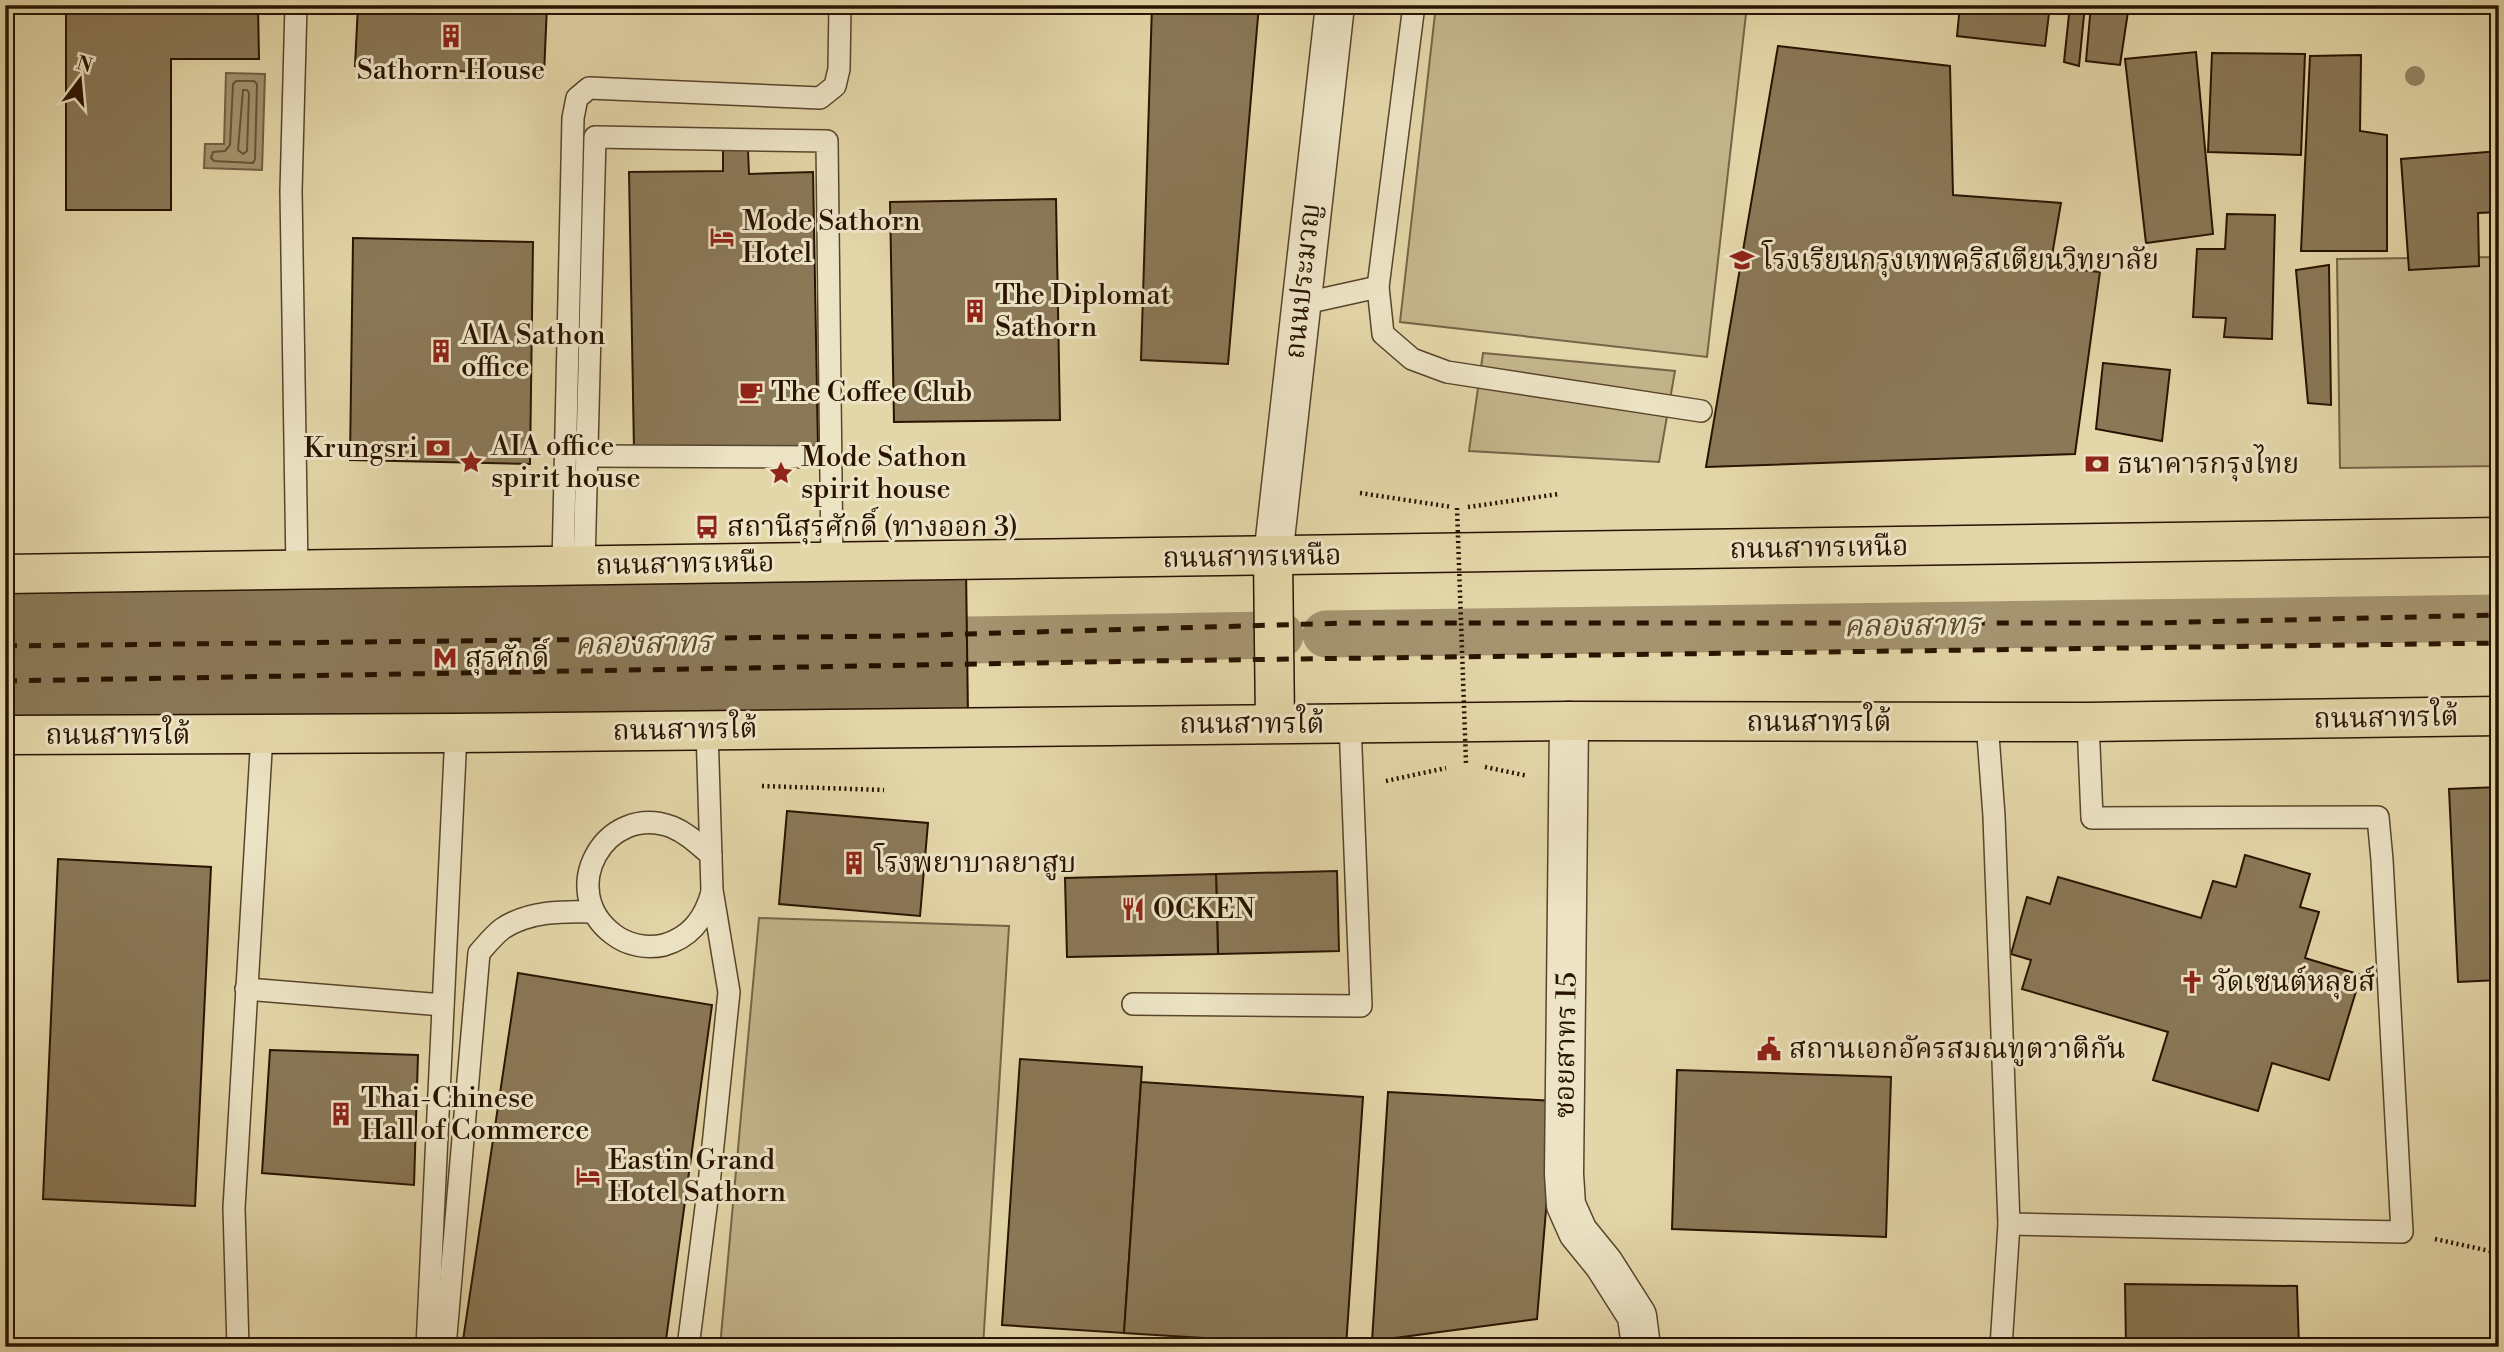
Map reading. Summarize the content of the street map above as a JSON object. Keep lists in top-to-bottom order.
{
  "streets": {
    "main road": ["ถนนสาทรเหนือ", "ถนนสาทรใต้"],
    "street": ["ถนนประมวญ", "ซอยสาทร 15"]
  },
  "crossings": [
    ["ถนนประมวญ", "ถนนสาทรเหนือ"],
    ["ถนนสาทรใต้", "ซอยสาทร 15"]
  ],
  "water": ["คลองสาทร"],
  "places": {
    "building": [
      "Sathorn House",
      "The Diplomat Sathorn",
      "AIA Sathon office",
      "โรงพยาบาลยาสูบ",
      "Thai-Chinese Hall of Commerce"
    ],
    "hotel": ["Mode Sathorn Hotel", "Eastin Grand Hotel Sathorn"],
    "school or university": ["โรงเรียนกรุงเทพคริสเตียนวิทยาลัย"],
    "cafe": ["The Coffee Club"],
    "bank": ["Krungsri", "ธนาคารกรุงไทย"],
    "place": ["AIA office spirit house", "Mode Sathon spirit house"],
    "bus stop": ["สถานีสุรศักดิ์ (ทางออก 3)"],
    "metro station": ["สุรศักดิ์"],
    "restaurant": ["OCKEN"],
    "church": ["วัดเซนต์หลุยส์"],
    "public building": ["สถานเอกอัครสมณทูตวาติกัน"]
  },
  "north": "top"
}
